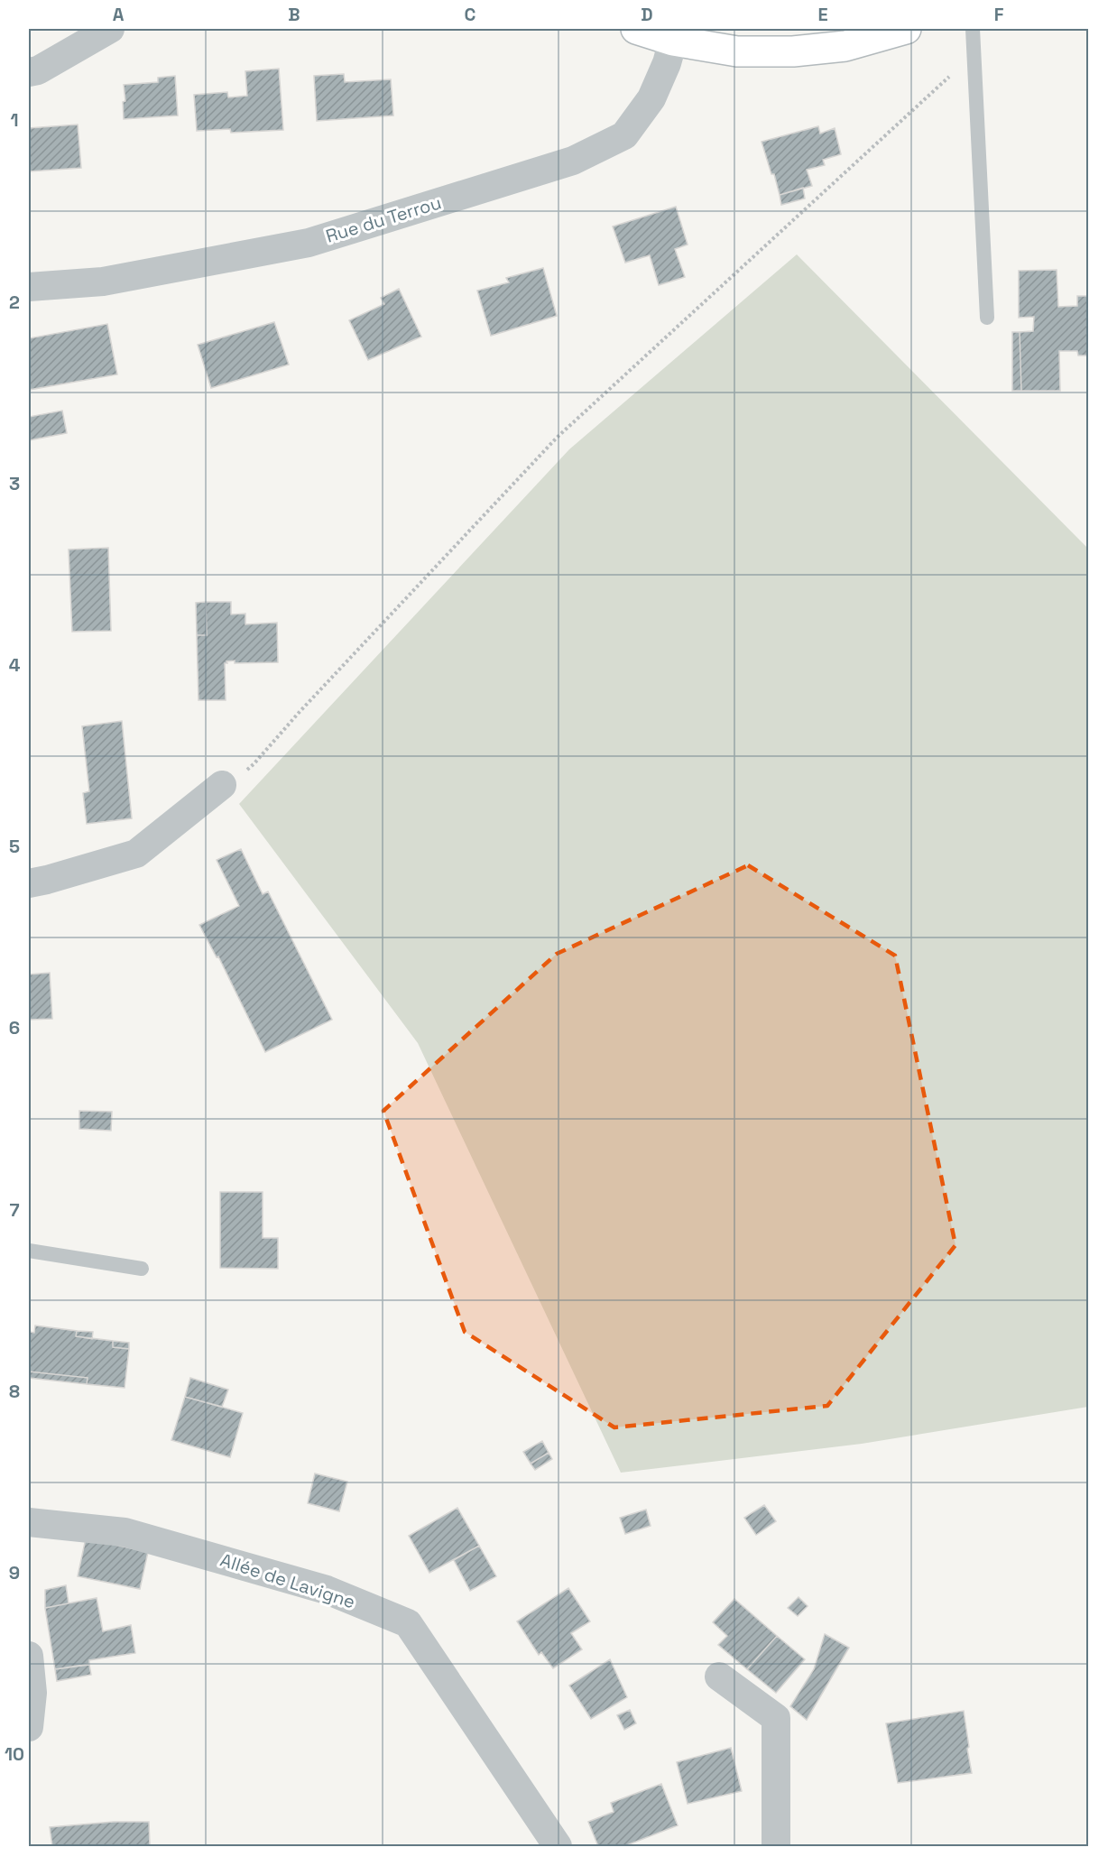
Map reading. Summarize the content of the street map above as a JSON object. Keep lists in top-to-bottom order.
{
  "streets": {
    "street": ["Rue du Terrou", "Allée de Lavigne"]
  },
  "grid": {
    "columns": [
      "A",
      "B",
      "C",
      "D",
      "E",
      "F"
    ],
    "rows": [
      "1",
      "2",
      "3",
      "4",
      "5",
      "6",
      "7",
      "8",
      "9",
      "10"
    ]
  }
}
